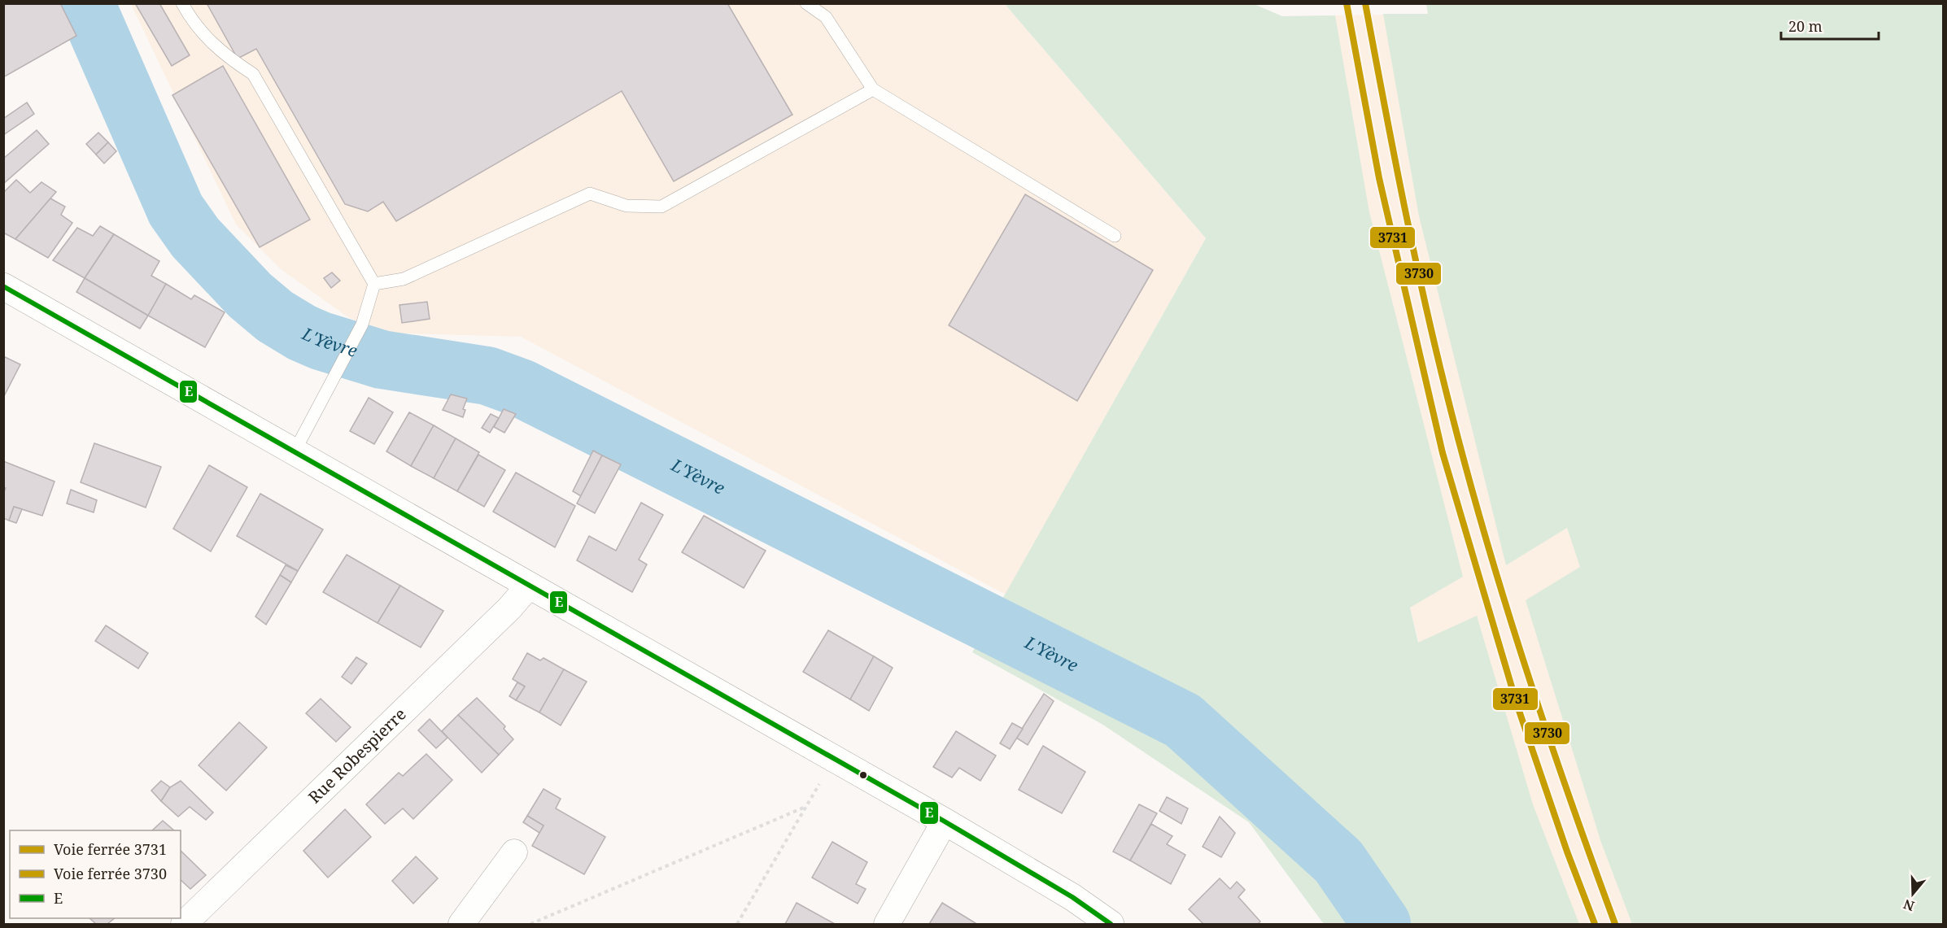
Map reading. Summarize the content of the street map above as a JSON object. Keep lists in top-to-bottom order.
{
  "streets": {
    "street": ["Rue Robespierre"]
  },
  "water": ["L'Yèvre"],
  "lines": ["rail line 3731", "rail line 3730", "transit line E"],
  "legend": ["Voie ferrée 3731", "Voie ferrée 3730", "E"],
  "scale_bar": "20 m",
  "north": "bottom"
}
